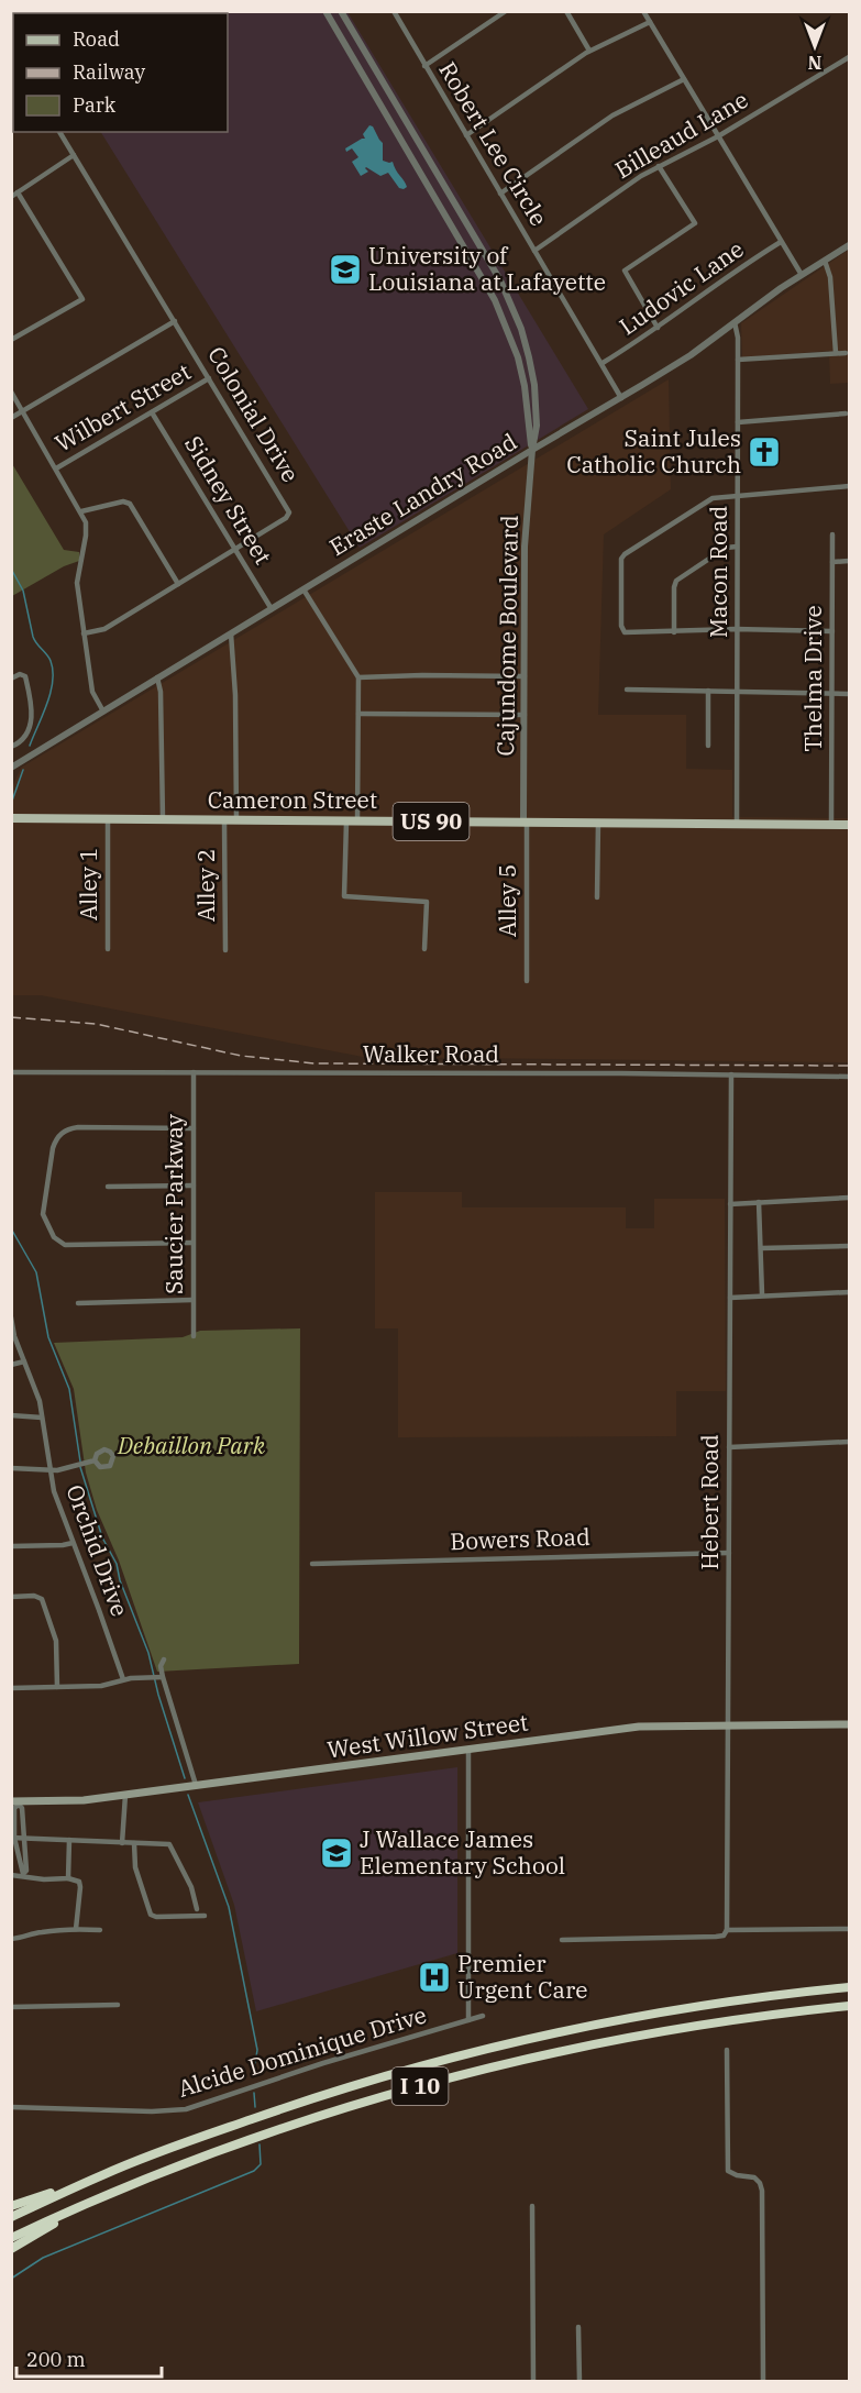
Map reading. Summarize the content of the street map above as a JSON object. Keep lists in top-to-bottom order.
{
  "streets": {
    "highway": ["I 10"],
    "main road": ["Cameron Street", "US 90", "West Willow Street"],
    "street": [
      "Billeaud Lane",
      "Robert Lee Circle",
      "Ludovic Lane",
      "Wilbert Street",
      "Colonial Drive",
      "Eraste Landry Road",
      "Sidney Street",
      "Macon Road",
      "Cajundome Boulevard",
      "Thelma Drive",
      "Alley 1",
      "Alley 2",
      "Alley 5",
      "Walker Road",
      "Saucier Parkway",
      "Hebert Road",
      "Bowers Road",
      "Orchid Drive",
      "Alcide Dominique Drive"
    ]
  },
  "crossings": [
    ["Billeaud Lane", "Robert Lee Circle"],
    ["Robert Lee Circle", "Ludovic Lane"],
    ["Robert Lee Circle", "Eraste Landry Road"],
    ["Wilbert Street", "Colonial Drive"],
    ["Wilbert Street", "Sidney Street"],
    ["Colonial Drive", "Sidney Street"],
    ["Eraste Landry Road", "Sidney Street"],
    ["Eraste Landry Road", "Macon Road"],
    ["Eraste Landry Road", "Cajundome Boulevard"],
    ["Macon Road", "Cameron Street"],
    ["Cajundome Boulevard", "Cameron Street"],
    ["Cajundome Boulevard", "Alley 5"],
    ["Thelma Drive", "Cameron Street"],
    ["Cameron Street", "Alley 1"],
    ["Cameron Street", "Alley 2"],
    ["Cameron Street", "Alley 5"],
    ["Walker Road", "Saucier Parkway"],
    ["Walker Road", "Hebert Road"],
    ["Hebert Road", "Bowers Road"],
    ["Hebert Road", "West Willow Street"]
  ],
  "parks": ["Debaillon Park"],
  "places": {
    "school or university": ["University of Louisiana at Lafayette", "J Wallace James Elementary School"],
    "church": ["Saint Jules Catholic Church"],
    "hospital": ["Premier Urgent Care"]
  },
  "legend": ["Road", "Railway", "Park"],
  "scale_bar": "200 m",
  "north": "bottom"
}
